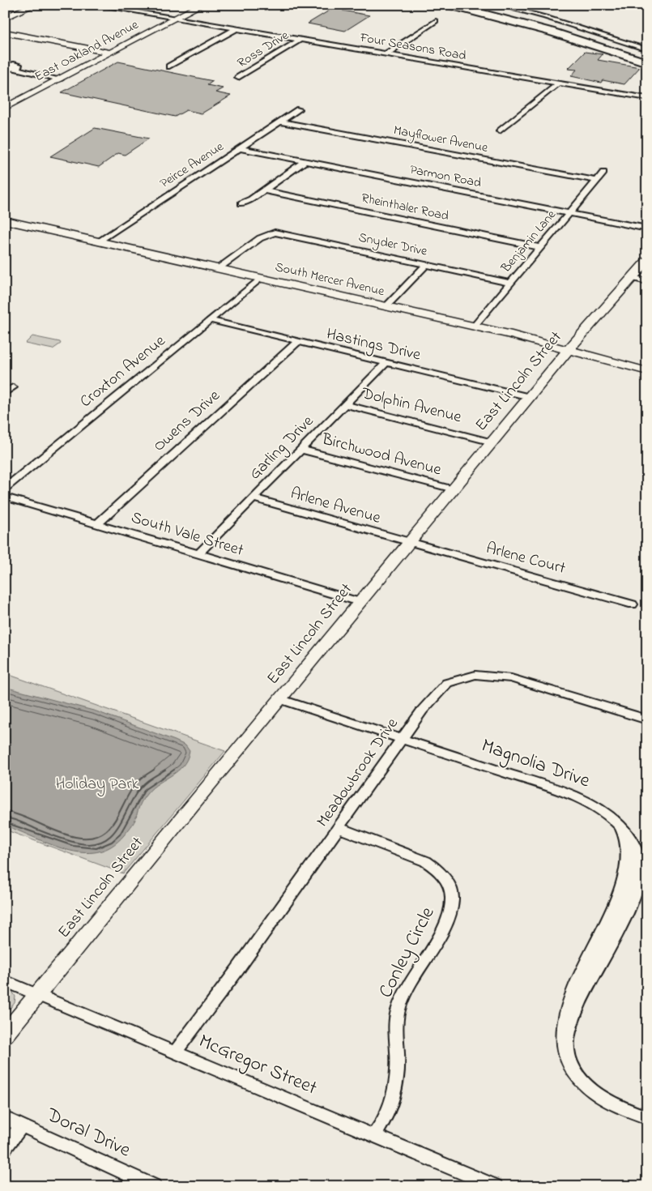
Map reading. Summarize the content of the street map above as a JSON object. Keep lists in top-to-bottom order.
{
  "streets": {
    "main road": ["East Oakland Avenue", "South Mercer Avenue", "East Lincoln Street"],
    "street": [
      "Four Seasons Road",
      "Ross Drive",
      "Mayflower Avenue",
      "Peirce Avenue",
      "Parmon Road",
      "Rheinthaler Road",
      "Benjamin Lane",
      "Snyder Drive",
      "Hastings Drive",
      "Croxton Avenue",
      "Dolphin Avenue",
      "Owens Drive",
      "Garling Drive",
      "Birchwood Avenue",
      "Arlene Avenue",
      "South Vale Street",
      "Arlene Court",
      "Magnolia Drive",
      "Meadowbrook Drive",
      "Conley Circle",
      "McGregor Street",
      "Doral Drive"
    ]
  },
  "crossings": [
    ["Four Seasons Road", "Ross Drive"],
    ["Four Seasons Road", "East Oakland Avenue"],
    ["Mayflower Avenue", "Peirce Avenue"],
    ["Mayflower Avenue", "Benjamin Lane"],
    ["Peirce Avenue", "Parmon Road"],
    ["Peirce Avenue", "South Mercer Avenue"],
    ["Parmon Road", "Benjamin Lane"],
    ["Rheinthaler Road", "Benjamin Lane"],
    ["Benjamin Lane", "Snyder Drive"],
    ["Benjamin Lane", "South Mercer Avenue"],
    ["Snyder Drive", "South Mercer Avenue"],
    ["South Mercer Avenue", "Croxton Avenue"],
    ["South Mercer Avenue", "East Lincoln Street"],
    ["Hastings Drive", "Croxton Avenue"],
    ["Hastings Drive", "East Lincoln Street"],
    ["Hastings Drive", "Owens Drive"],
    ["Hastings Drive", "Garling Drive"],
    ["East Lincoln Street", "Dolphin Avenue"],
    ["East Lincoln Street", "Birchwood Avenue"],
    ["East Lincoln Street", "Arlene Avenue"],
    ["East Lincoln Street", "South Vale Street"],
    ["East Lincoln Street", "Arlene Court"],
    ["East Lincoln Street", "Magnolia Drive"],
    ["East Lincoln Street", "McGregor Street"],
    ["Dolphin Avenue", "Garling Drive"],
    ["Owens Drive", "South Vale Street"],
    ["Garling Drive", "Birchwood Avenue"],
    ["Garling Drive", "Arlene Avenue"],
    ["Garling Drive", "South Vale Street"],
    ["Arlene Avenue", "Arlene Court"],
    ["Magnolia Drive", "Meadowbrook Drive"],
    ["Meadowbrook Drive", "Conley Circle"],
    ["Meadowbrook Drive", "McGregor Street"],
    ["Conley Circle", "McGregor Street"]
  ],
  "parks": ["Holiday Park"]
}
